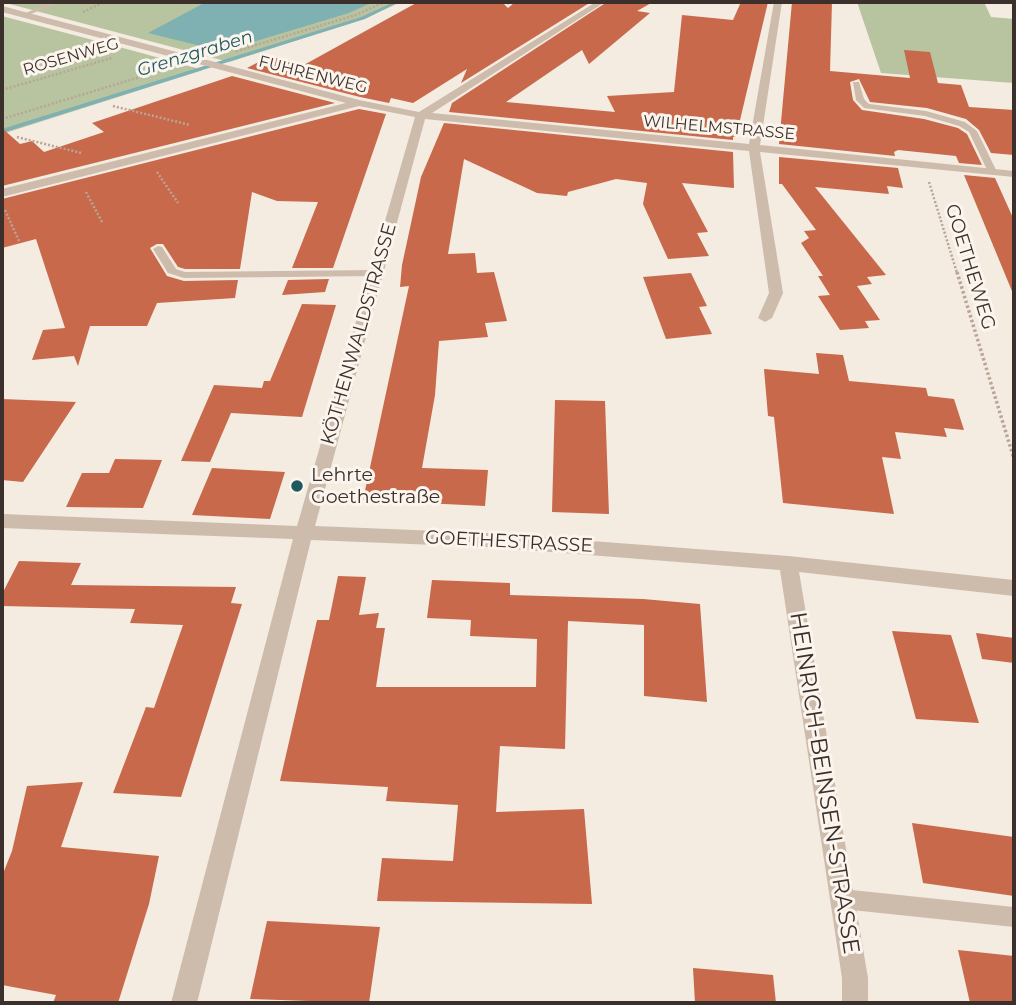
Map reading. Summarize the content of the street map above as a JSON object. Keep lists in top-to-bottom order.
{
  "streets": {
    "street": [
      "FUHRENWEG",
      "WILHELMSTRASSE",
      "KÖTHENWALDSTRASSE",
      "GOETHESTRASSE",
      "HEINRICH-BEINSEN-STRASSE"
    ],
    "path": ["ROSENWEG", "GOETHEWEG"]
  },
  "crossings": [
    ["ROSENWEG", "FUHRENWEG"],
    ["FUHRENWEG", "WILHELMSTRASSE"],
    ["FUHRENWEG", "KÖTHENWALDSTRASSE"],
    ["WILHELMSTRASSE", "GOETHEWEG"],
    ["WILHELMSTRASSE", "KÖTHENWALDSTRASSE"],
    ["KÖTHENWALDSTRASSE", "GOETHESTRASSE"],
    ["GOETHESTRASSE", "HEINRICH-BEINSEN-STRASSE"]
  ],
  "water": ["Grenzgraben"],
  "places": ["Lehrte Goethestraße"]
}
